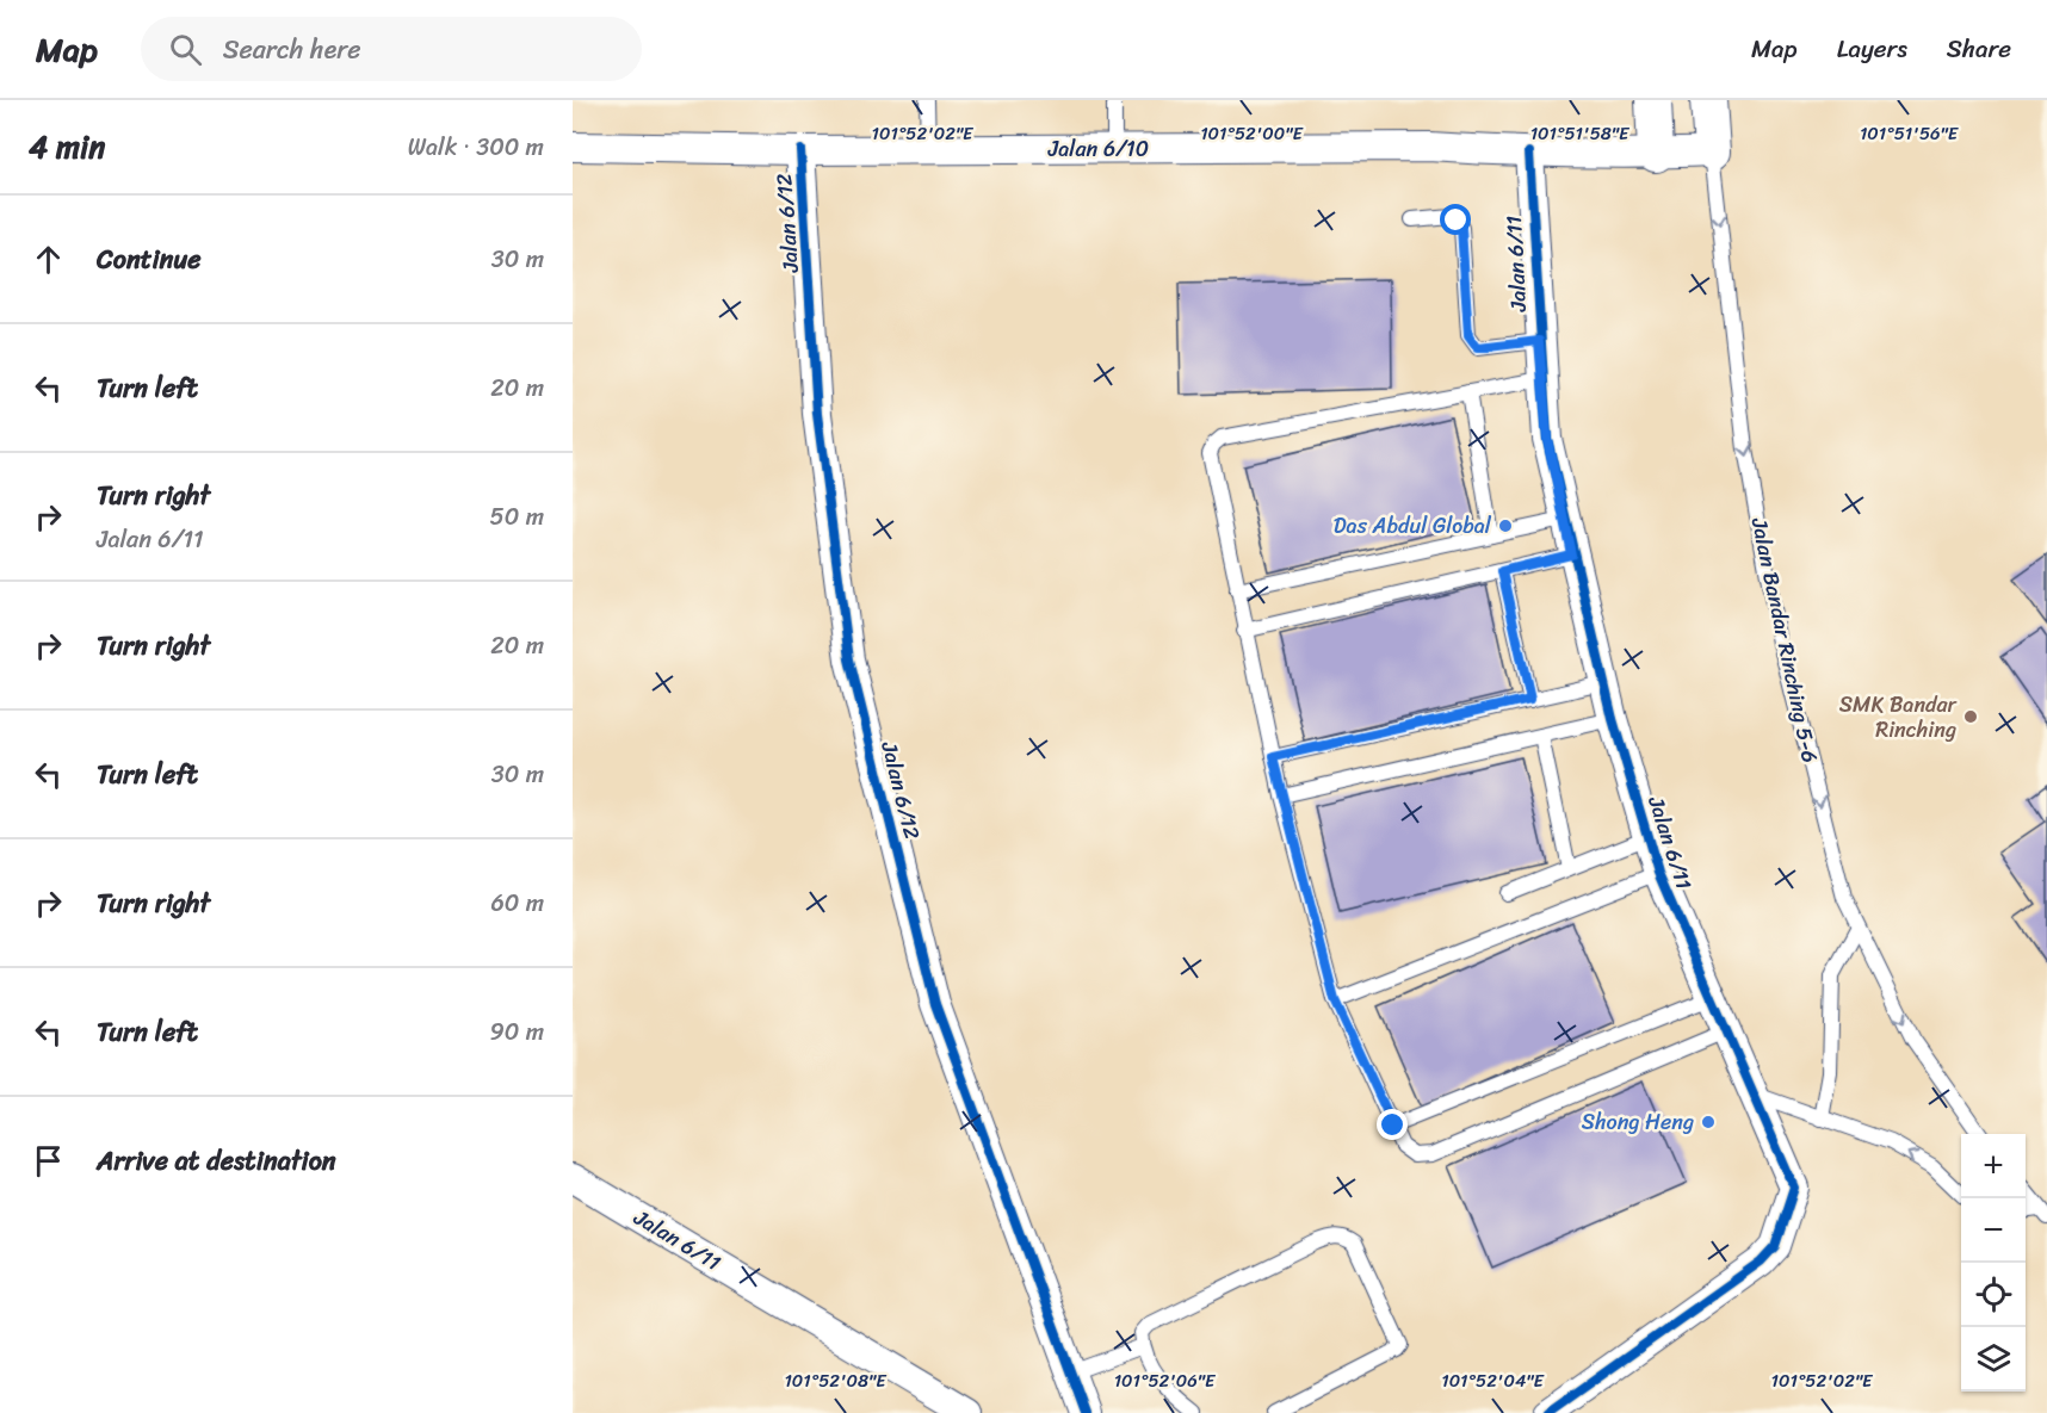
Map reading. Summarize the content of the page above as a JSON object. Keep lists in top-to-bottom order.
{
  "streets": {
    "street": [
      "Jalan 6/10",
      "Jalan 6/12",
      "Jalan 6/11",
      "Jalan Bandar Rinching 5-6"
    ]
  },
  "crossings": [
    ["Jalan 6/10", "Jalan 6/12"],
    ["Jalan 6/10", "Jalan 6/11"],
    ["Jalan 6/10", "Jalan Bandar Rinching 5-6"]
  ],
  "one_way": ["Jalan Bandar Rinching 5-6"],
  "places": ["Das Abdul Global", "SMK Bandar Rinching", "Shong Heng"],
  "page": {
    "header": "Map",
    "search": "Search here",
    "nav": ["Map", "Layers", "Share"],
    "heading": ["4 min", "Walk · 300 m"],
    "list": [
      ["Continue", "30 m"],
      ["Turn left", "20 m"],
      ["Turn right", "Jalan 6/11", "50 m"],
      ["Turn right", "20 m"],
      ["Turn left", "30 m"],
      ["Turn right", "60 m"],
      ["Turn left", "90 m"],
      "Arrive at destination"
    ],
    "map_buttons": ["+", "−"]
  },
  "coordinates": [
    "101°52'02\"E",
    "101°52'00\"E",
    "101°51'56\"E",
    "101°51'58\"E",
    "101°52'08\"E",
    "101°52'06\"E",
    "101°52'04\"E"
  ]
}
